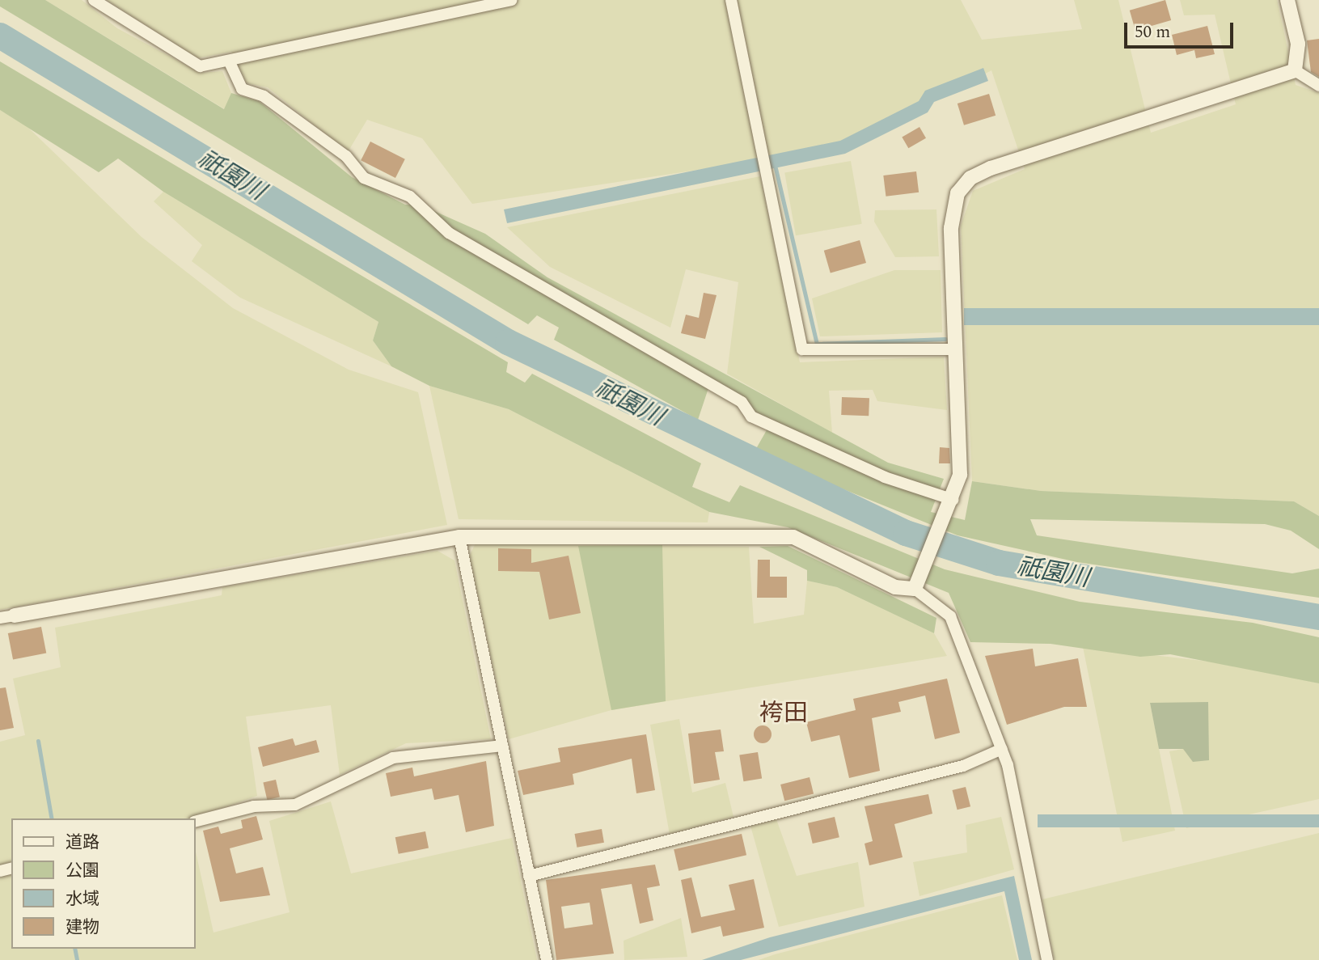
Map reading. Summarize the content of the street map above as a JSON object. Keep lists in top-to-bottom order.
{
  "districts": ["袴田"],
  "water": ["祇園川"],
  "legend": [
    "道路",
    "公園",
    "水域",
    "建物"
  ],
  "scale_bar": "50 m"
}
